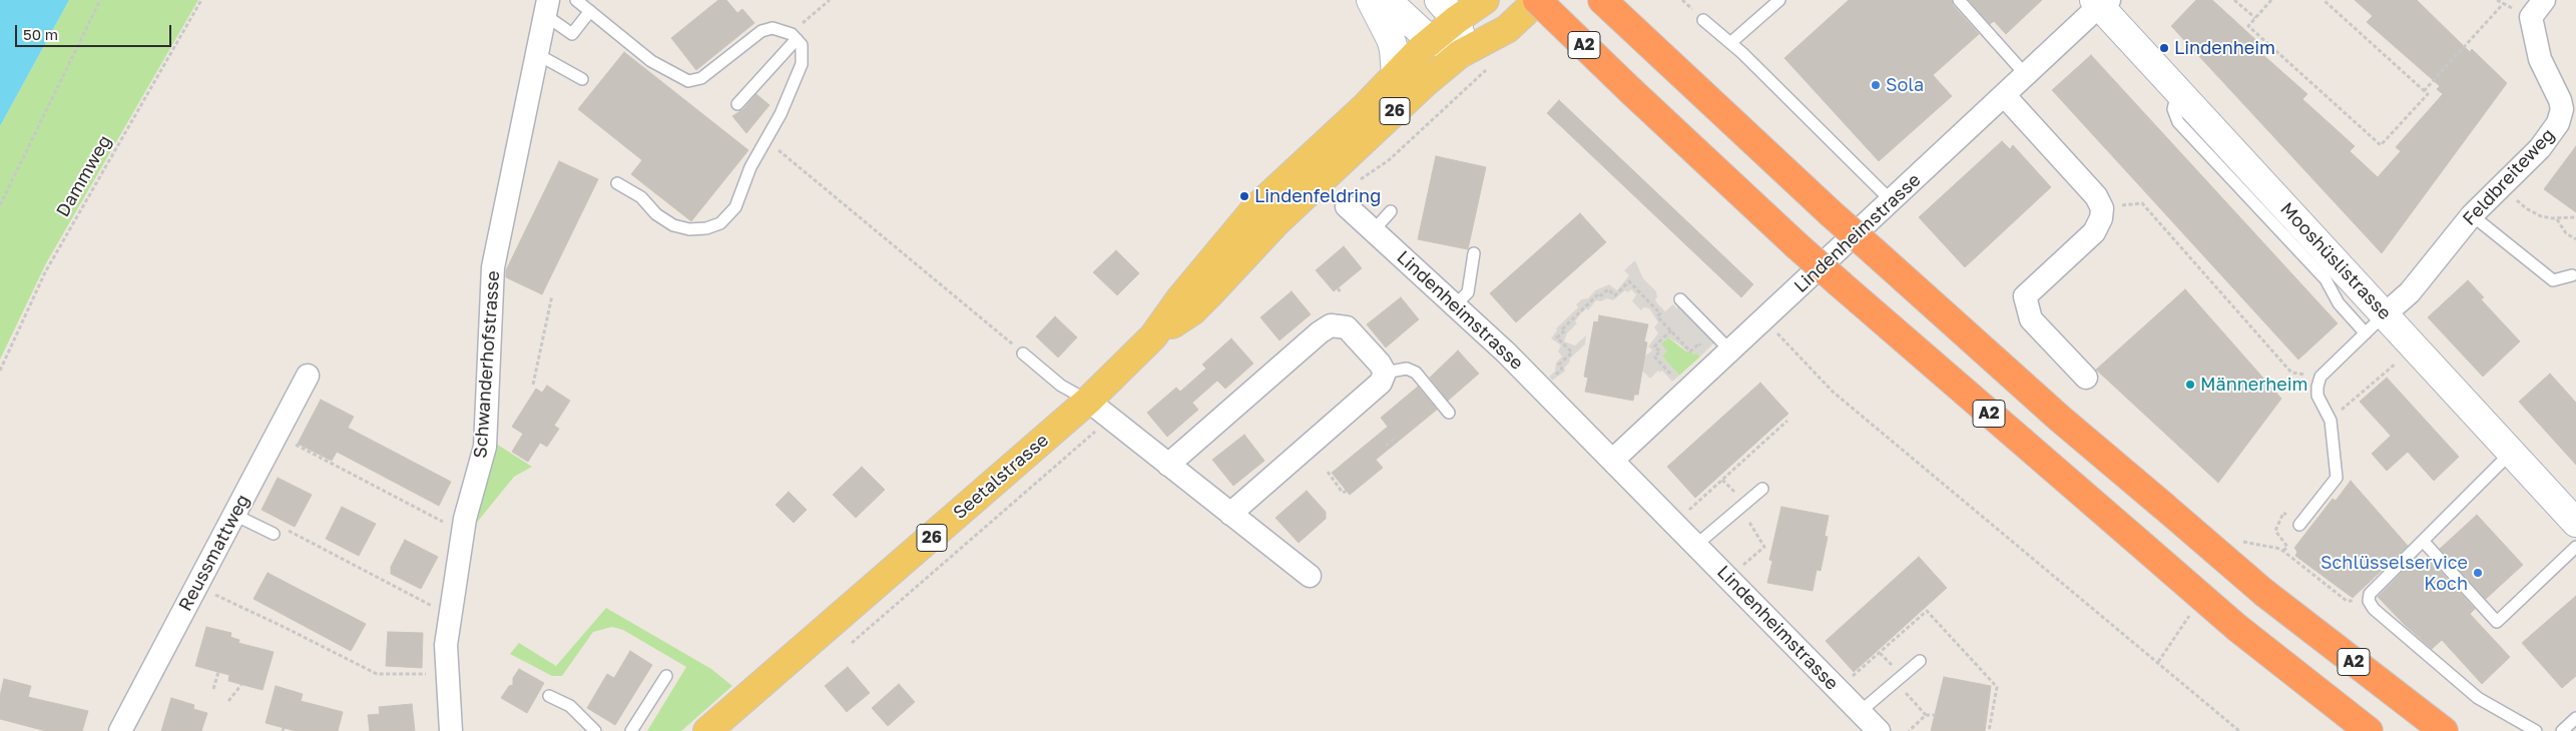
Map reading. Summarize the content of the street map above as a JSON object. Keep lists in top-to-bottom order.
{
  "streets": {
    "highway": ["A2"],
    "main road": ["26", "Seetalstrasse"],
    "street": [
      "Feldbreiteweg",
      "Lindenheimstrasse",
      "Mooshüslistrasse",
      "Schwanderhofstrasse",
      "Reussmattweg"
    ],
    "path": ["Dammweg"]
  },
  "crossings": [
    ["A2", "Seetalstrasse"],
    ["Feldbreiteweg", "Mooshüslistrasse"],
    ["Lindenheimstrasse", "Mooshüslistrasse"]
  ],
  "places": [
    "Lindenheim",
    "Sola",
    "Lindenfeldring",
    "Männerheim",
    "Schlüsselservice Koch"
  ],
  "scale_bar": "50 m"
}
